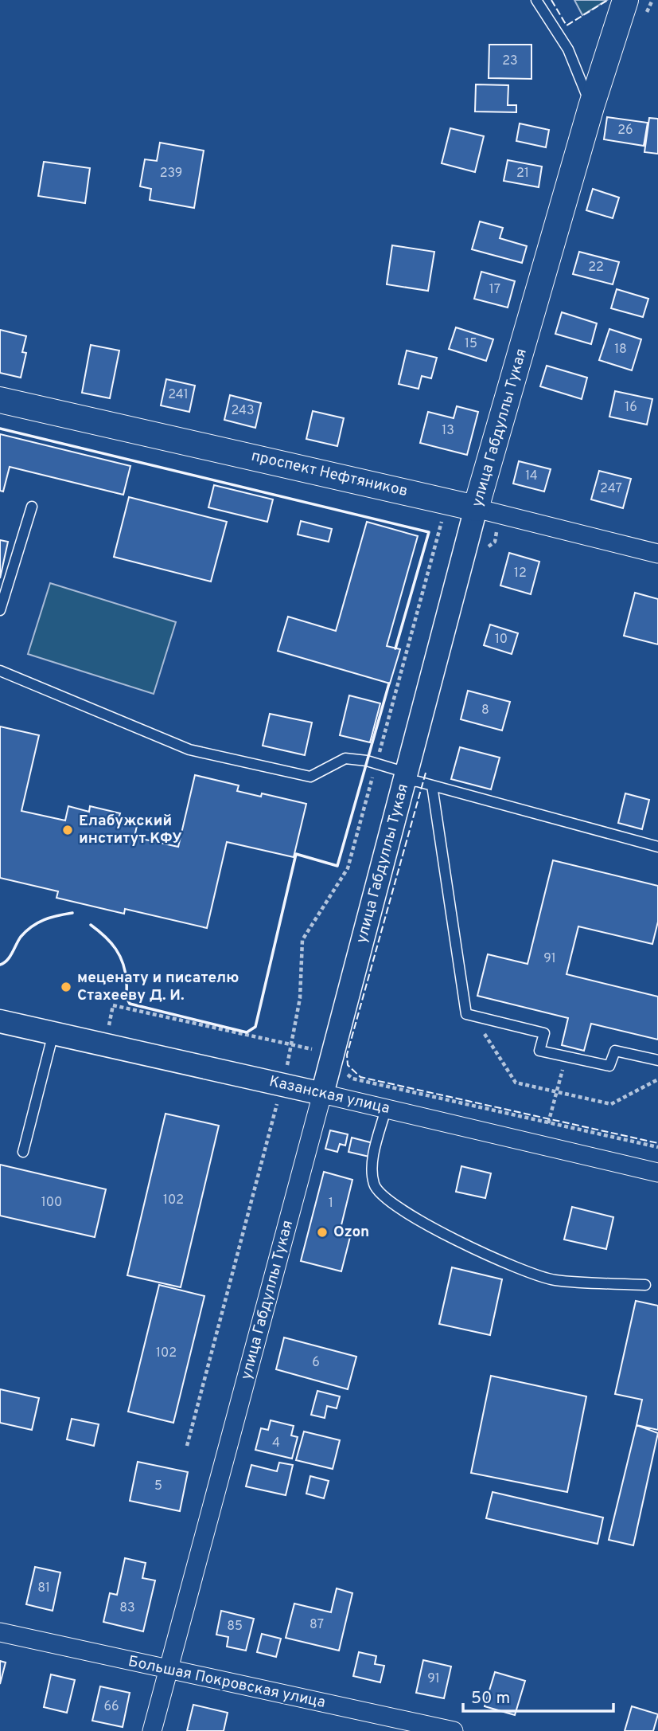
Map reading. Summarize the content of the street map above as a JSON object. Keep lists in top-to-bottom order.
{
  "streets": {
    "main road": ["улица Габдуллы Тукая", "проспект Нефтяников"],
    "street": ["Казанская улица", "Большая Покровская улица"]
  },
  "crossings": [
    ["улица Габдуллы Тукая", "проспект Нефтяников"],
    ["улица Габдуллы Тукая", "Казанская улица"],
    ["улица Габдуллы Тукая", "Большая Покровская улица"]
  ],
  "places": ["Елабужский институт КФУ", "меценату и писателю Стахееву Д. И.", "Ozon"],
  "house_numbers": [
    "23",
    "26",
    "239",
    "21",
    "22",
    "17",
    "15",
    "18",
    "241",
    "16",
    "243",
    "13",
    "14",
    "247",
    "12",
    "10",
    "8",
    "91",
    "102",
    "100",
    "1",
    "102",
    "6",
    "4",
    "5",
    "81",
    "83",
    "87",
    "85",
    "91",
    "66"
  ],
  "scale_bar": "50 m"
}
